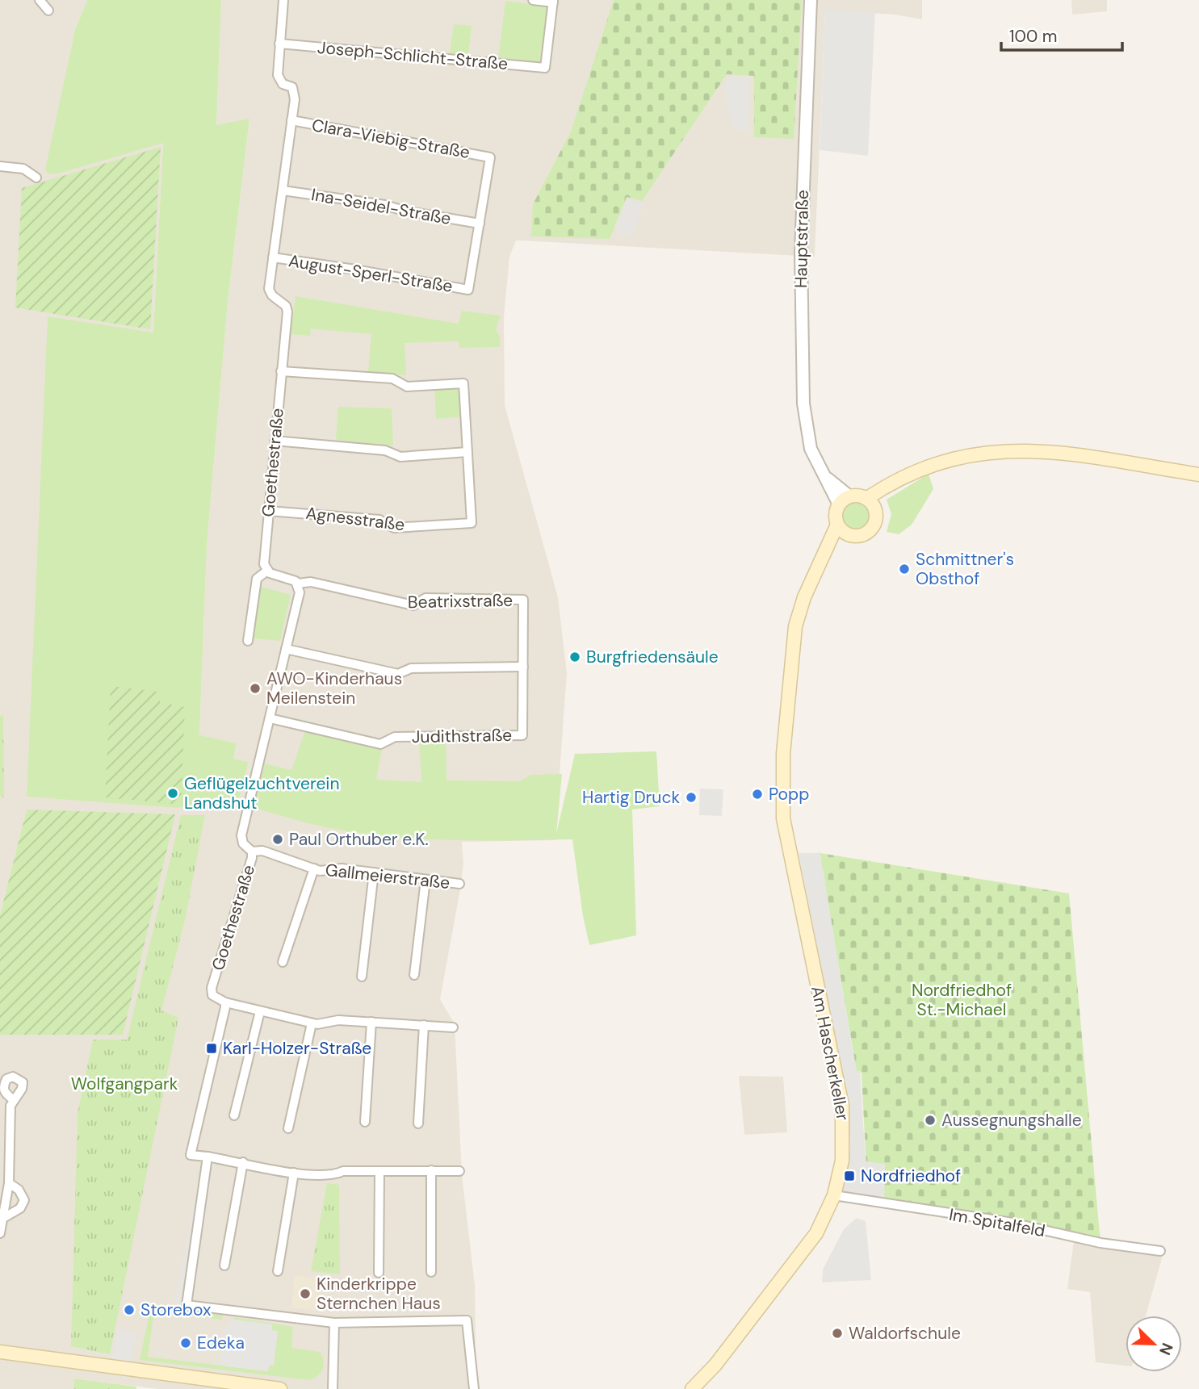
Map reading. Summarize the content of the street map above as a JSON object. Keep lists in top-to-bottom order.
{
  "streets": {
    "main road": ["Am Hascherkeller"],
    "street": [
      "Joseph-Schlicht-Straße",
      "Clara-Viebig-Straße",
      "Ina-Seidel-Straße",
      "Hauptstraße",
      "August-Sperl-Straße",
      "Goethestraße",
      "Agnesstraße",
      "Beatrixstraße",
      "Judithstraße",
      "Gallmeierstraße",
      "Im Spitalfeld"
    ]
  },
  "crossings": [
    ["Joseph-Schlicht-Straße", "Goethestraße"],
    ["Clara-Viebig-Straße", "Ina-Seidel-Straße"],
    ["Clara-Viebig-Straße", "August-Sperl-Straße"],
    ["Clara-Viebig-Straße", "Goethestraße"],
    ["Ina-Seidel-Straße", "August-Sperl-Straße"],
    ["Ina-Seidel-Straße", "Goethestraße"],
    ["Hauptstraße", "Am Hascherkeller"],
    ["August-Sperl-Straße", "Goethestraße"],
    ["Goethestraße", "Agnesstraße"],
    ["Goethestraße", "Beatrixstraße"],
    ["Goethestraße", "Judithstraße"],
    ["Goethestraße", "Gallmeierstraße"],
    ["Beatrixstraße", "Judithstraße"],
    ["Am Hascherkeller", "Im Spitalfeld"]
  ],
  "parks": ["Nordfriedhof St.-Michael", "Wolfgangpark"],
  "places": {
    "other": [
      "Schmittner's Obsthof",
      "Burgfriedensäule",
      "AWO-Kinderhaus Meilenstein",
      "Geflügelzuchtverein Landshut",
      "Popp",
      "Hartig Druck",
      "Paul Orthuber e.K.",
      "Aussegnungshalle",
      "Kinderkrippe Sternchen Haus",
      "Storebox",
      "Waldorfschule",
      "Edeka"
    ],
    "transit": ["Karl-Holzer-Straße", "Nordfriedhof"]
  },
  "scale_bar": "100 m",
  "north": "bottom right"
}
